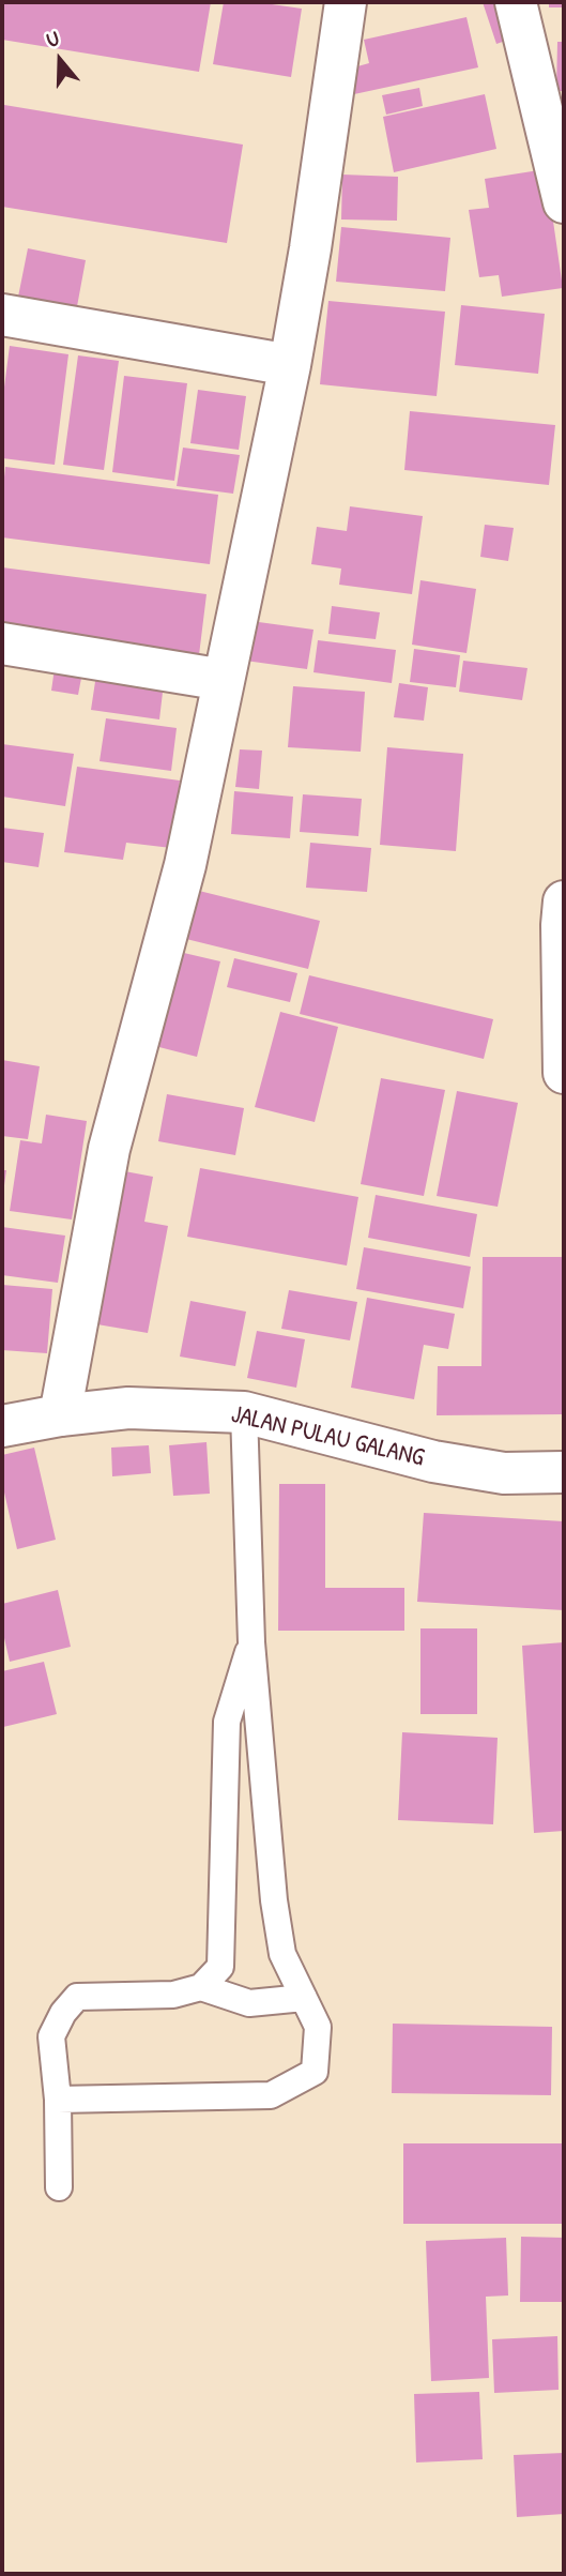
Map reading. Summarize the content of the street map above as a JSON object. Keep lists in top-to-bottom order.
{
  "streets": {
    "street": ["JALAN PULAU GALANG"]
  },
  "north": "top"
}
